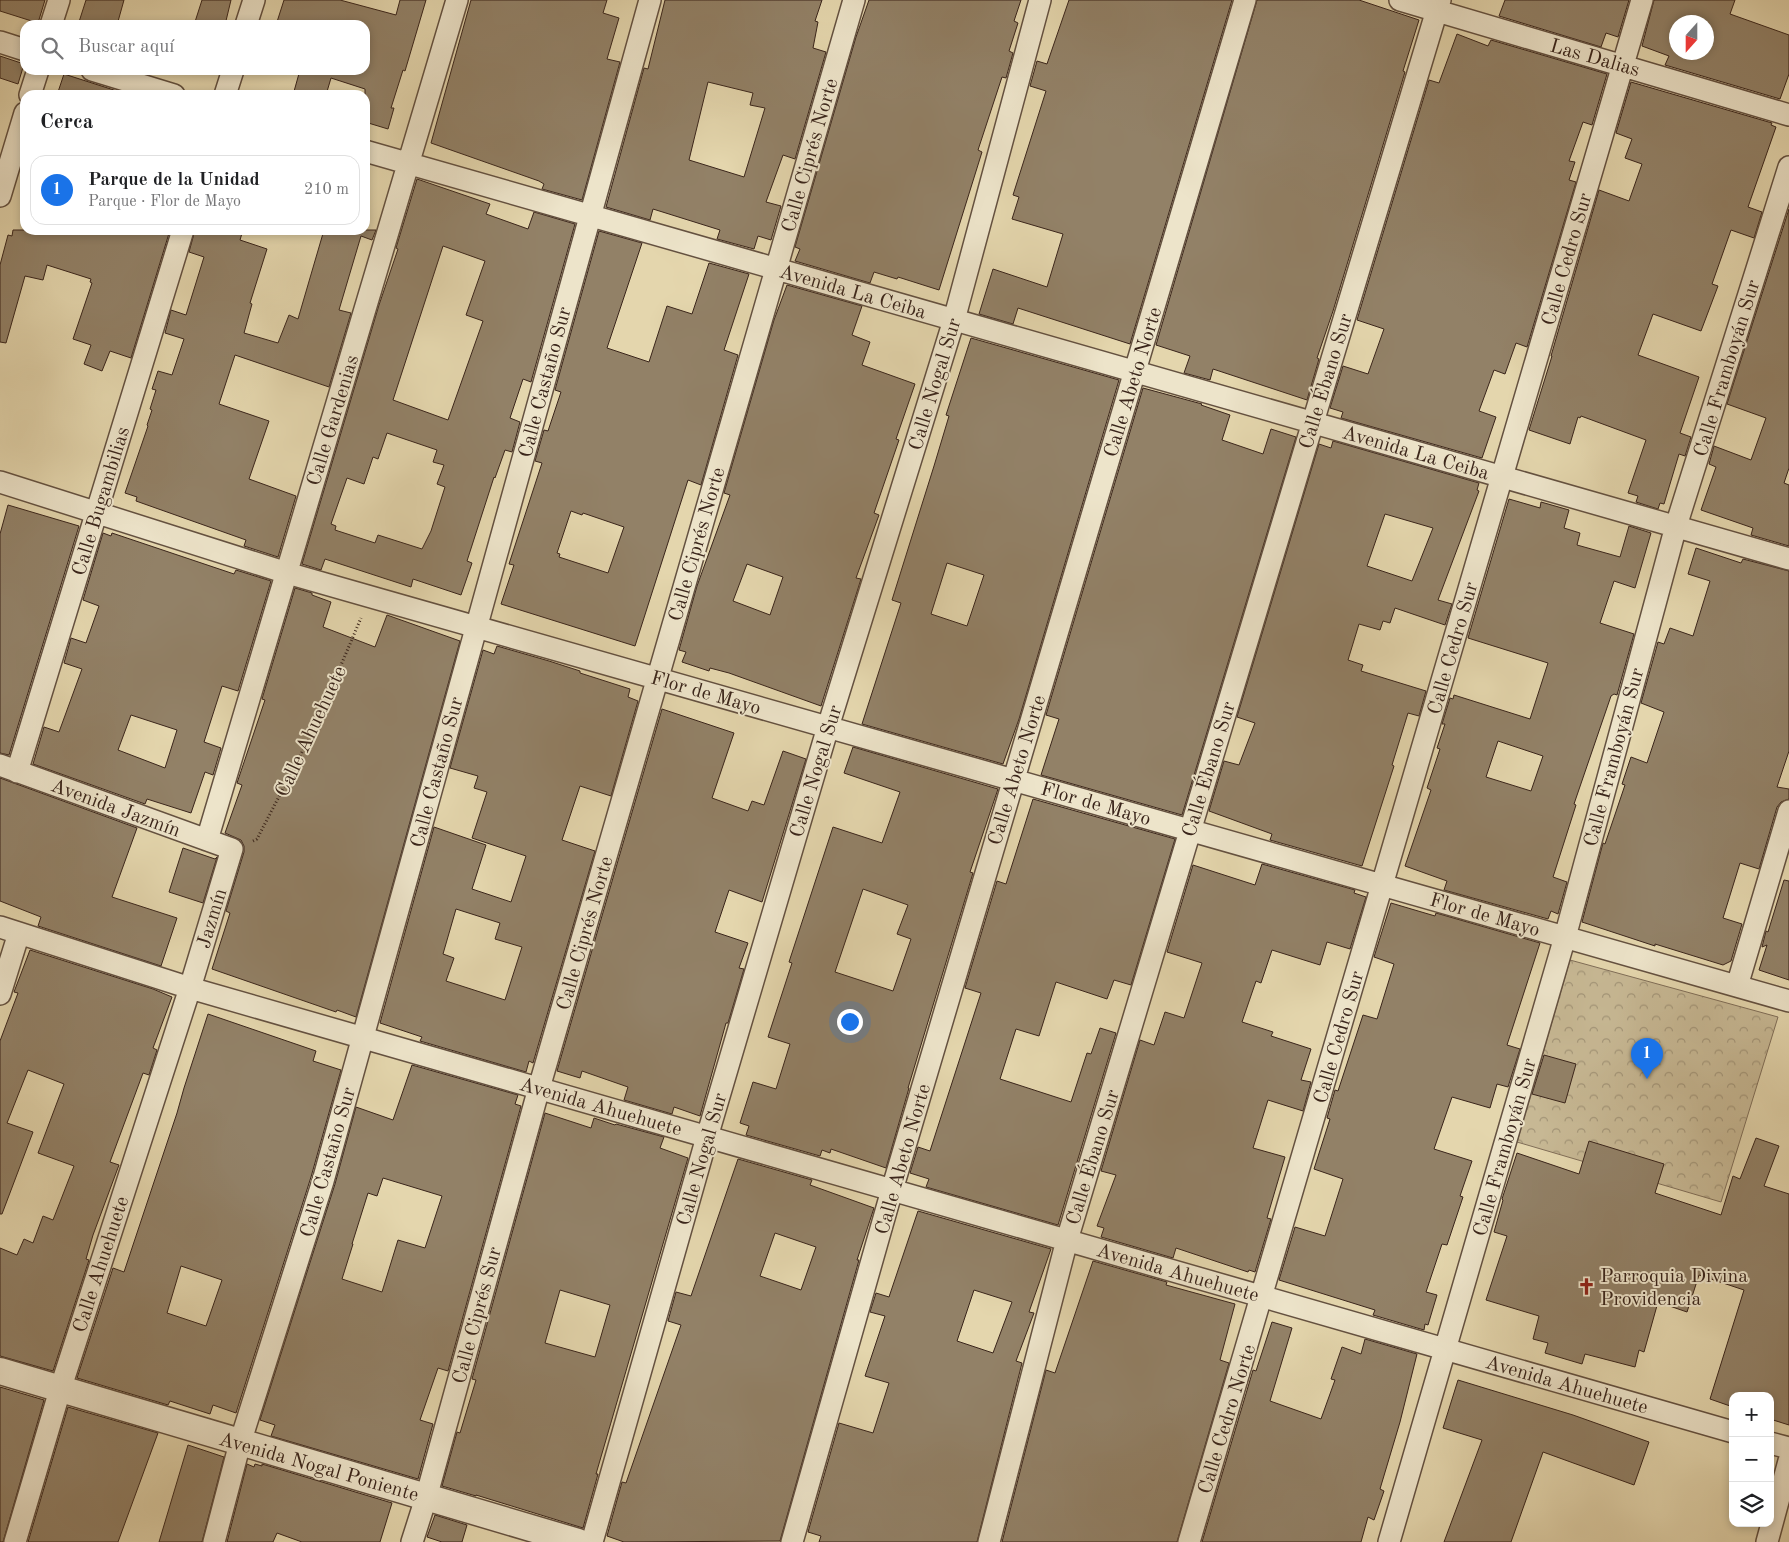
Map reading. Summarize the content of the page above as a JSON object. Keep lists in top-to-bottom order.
{
  "streets": {
    "street": [
      "Las Dalias",
      "Calle Ciprés Norte",
      "Calle Cedro Sur",
      "Avenida La Ceiba",
      "Calle Framboyán Sur",
      "Calle Ébano Sur",
      "Calle Castaño Sur",
      "Calle Abeto Norte",
      "Calle Nogal Sur",
      "Calle Gardenias",
      "Calle Bugambilias",
      "Flor de Mayo",
      "Calle Ahuehuete",
      "Avenida Jazmín",
      "Jazmín",
      "Avenida Ahuehuete",
      "Calle Ciprés Sur",
      "Calle Cedro Norte",
      "Avenida Nogal Poniente"
    ]
  },
  "crossings": [
    ["Las Dalias", "Calle Cedro Sur"],
    ["Las Dalias", "Calle Ébano Sur"],
    ["Calle Ciprés Norte", "Avenida La Ceiba"],
    ["Calle Ciprés Norte", "Flor de Mayo"],
    ["Calle Ciprés Norte", "Avenida Ahuehuete"],
    ["Calle Ciprés Norte", "Calle Ciprés Sur"],
    ["Calle Cedro Sur", "Avenida La Ceiba"],
    ["Calle Cedro Sur", "Flor de Mayo"],
    ["Calle Cedro Sur", "Avenida Ahuehuete"],
    ["Calle Cedro Sur", "Calle Cedro Norte"],
    ["Avenida La Ceiba", "Calle Framboyán Sur"],
    ["Avenida La Ceiba", "Calle Ébano Sur"],
    ["Avenida La Ceiba", "Calle Castaño Sur"],
    ["Avenida La Ceiba", "Calle Abeto Norte"],
    ["Avenida La Ceiba", "Calle Nogal Sur"],
    ["Avenida La Ceiba", "Calle Gardenias"],
    ["Calle Framboyán Sur", "Flor de Mayo"],
    ["Calle Framboyán Sur", "Avenida Ahuehuete"],
    ["Calle Ébano Sur", "Flor de Mayo"],
    ["Calle Ébano Sur", "Avenida Ahuehuete"],
    ["Calle Castaño Sur", "Flor de Mayo"],
    ["Calle Castaño Sur", "Avenida Ahuehuete"],
    ["Calle Castaño Sur", "Avenida Nogal Poniente"],
    ["Calle Abeto Norte", "Flor de Mayo"],
    ["Calle Abeto Norte", "Avenida Ahuehuete"],
    ["Calle Nogal Sur", "Flor de Mayo"],
    ["Calle Nogal Sur", "Avenida Ahuehuete"],
    ["Calle Gardenias", "Flor de Mayo"],
    ["Calle Gardenias", "Avenida Jazmín"],
    ["Calle Bugambilias", "Flor de Mayo"],
    ["Calle Bugambilias", "Avenida Jazmín"],
    ["Flor de Mayo", "Calle Ahuehuete"],
    ["Calle Ahuehuete", "Avenida Jazmín"],
    ["Calle Ahuehuete", "Jazmín"],
    ["Calle Ahuehuete", "Avenida Ahuehuete"],
    ["Calle Ahuehuete", "Avenida Nogal Poniente"],
    ["Avenida Jazmín", "Jazmín"],
    ["Jazmín", "Avenida Ahuehuete"],
    ["Avenida Ahuehuete", "Calle Ciprés Sur"],
    ["Avenida Ahuehuete", "Calle Cedro Norte"],
    ["Calle Ciprés Sur", "Avenida Nogal Poniente"]
  ],
  "places": {
    "church": ["Parroquia Divina Providencia"]
  },
  "north": "bottom",
  "page": {
    "search": "Buscar aquí",
    "heading": "Cerca",
    "list": [
      {
        "mark": "1",
        "name": "Parque de la Unidad",
        "note": "Parque · Flor de Mayo",
        "value": "210 m"
      }
    ],
    "pins": "1",
    "map_buttons": ["+", "−"]
  }
}
